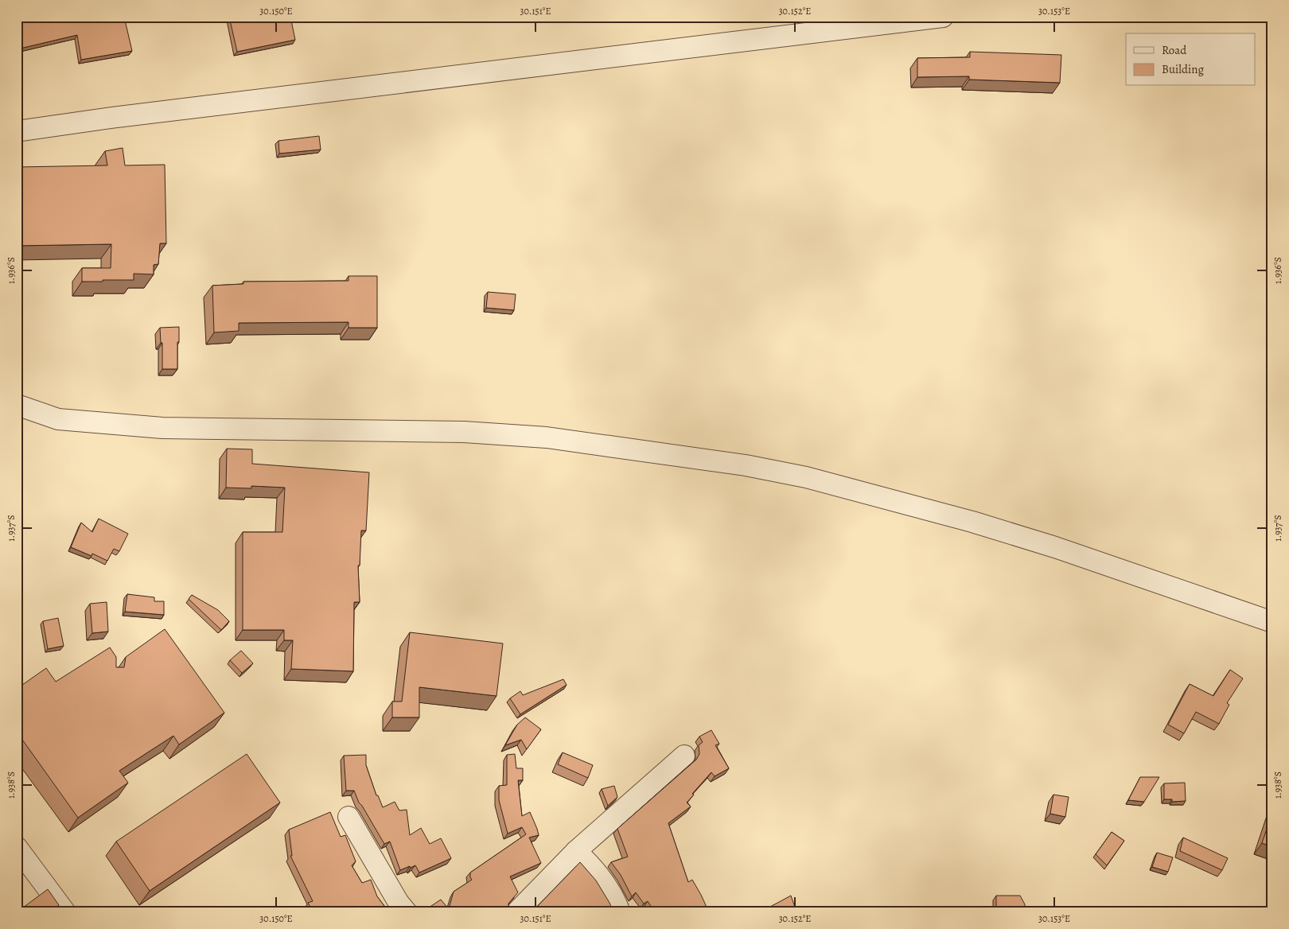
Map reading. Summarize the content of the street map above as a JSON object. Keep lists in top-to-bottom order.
{
  "legend": ["Road", "Building"],
  "coordinates": [
    "30.150°E",
    "30.151°E",
    "30.152°E",
    "30.153°E",
    "1.936°S",
    "1.937°S",
    "1.938°S"
  ]
}
